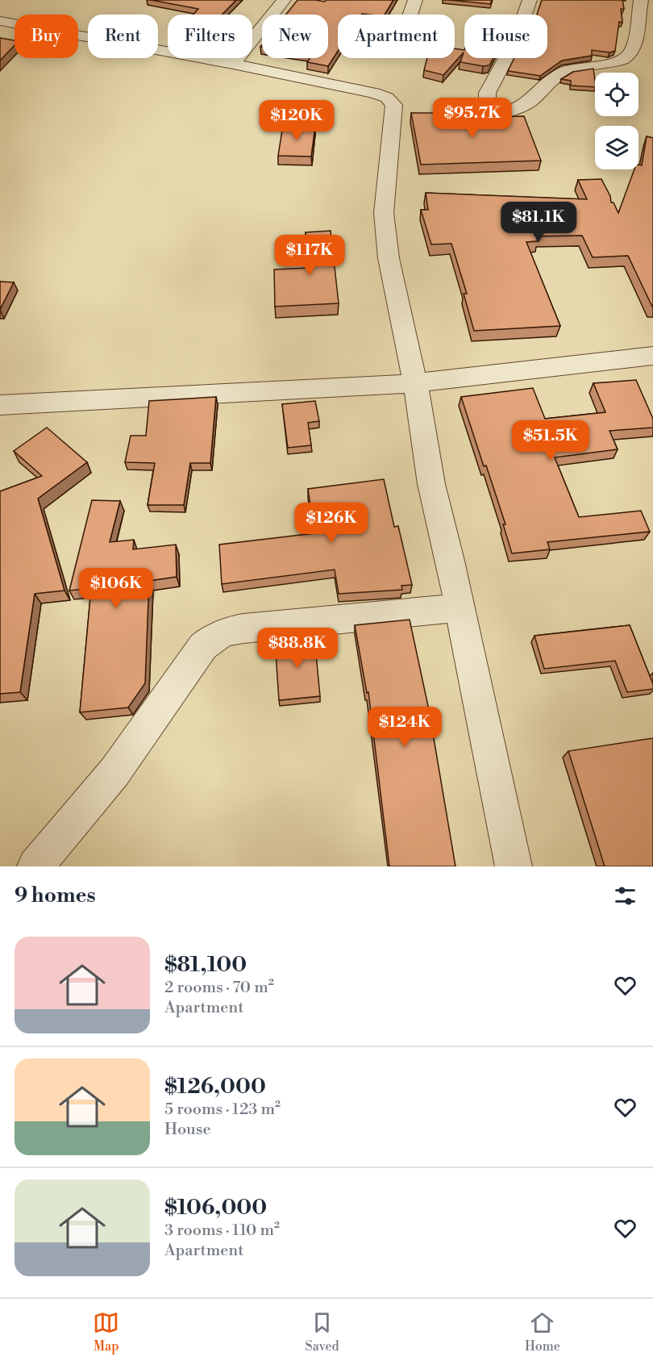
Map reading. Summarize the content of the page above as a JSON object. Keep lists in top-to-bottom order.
{
  "page": {
    "chip": [
      "Buy",
      "Rent",
      "Filters",
      "New",
      "Apartment",
      "House"
    ],
    "price": [
      "$95.7K",
      "$120K",
      "$81.1K",
      "$117K",
      "$51.5K",
      "$126K",
      "$106K",
      "$88.8K",
      "$124K"
    ],
    "heading": "9 homes",
    "list": [
      {
        "name": "$81,100",
        "note": "2 rooms · 70 m² · Apartment"
      },
      {
        "name": "$126,000",
        "note": "5 rooms · 123 m² · House"
      },
      {
        "name": "$106,000",
        "note": "3 rooms · 110 m² · Apartment"
      }
    ],
    "tabs": ["Map", "Saved", "Home"]
  }
}
